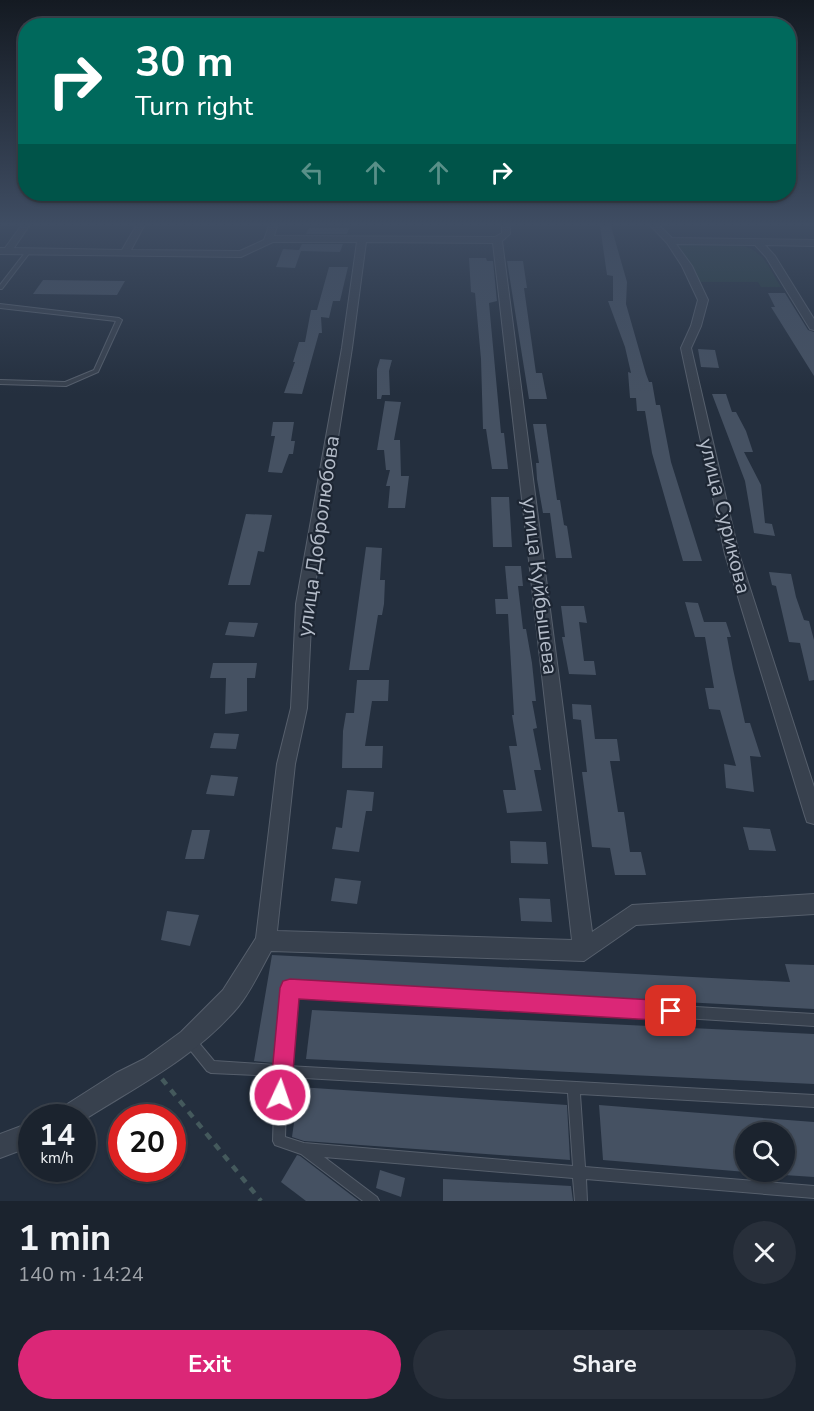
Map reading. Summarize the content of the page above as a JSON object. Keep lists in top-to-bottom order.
{
  "streets": {
    "street": ["улица Сурикова", "улица Добролюбова", "улица Куйбышева"]
  },
  "page": {
    "turn": ["30 m", "Turn right"],
    "speed": "14 km/h",
    "limit": "20",
    "heading": ["1 min", "140 m · 14:24"],
    "buttons": ["Exit", "Share"]
  }
}
